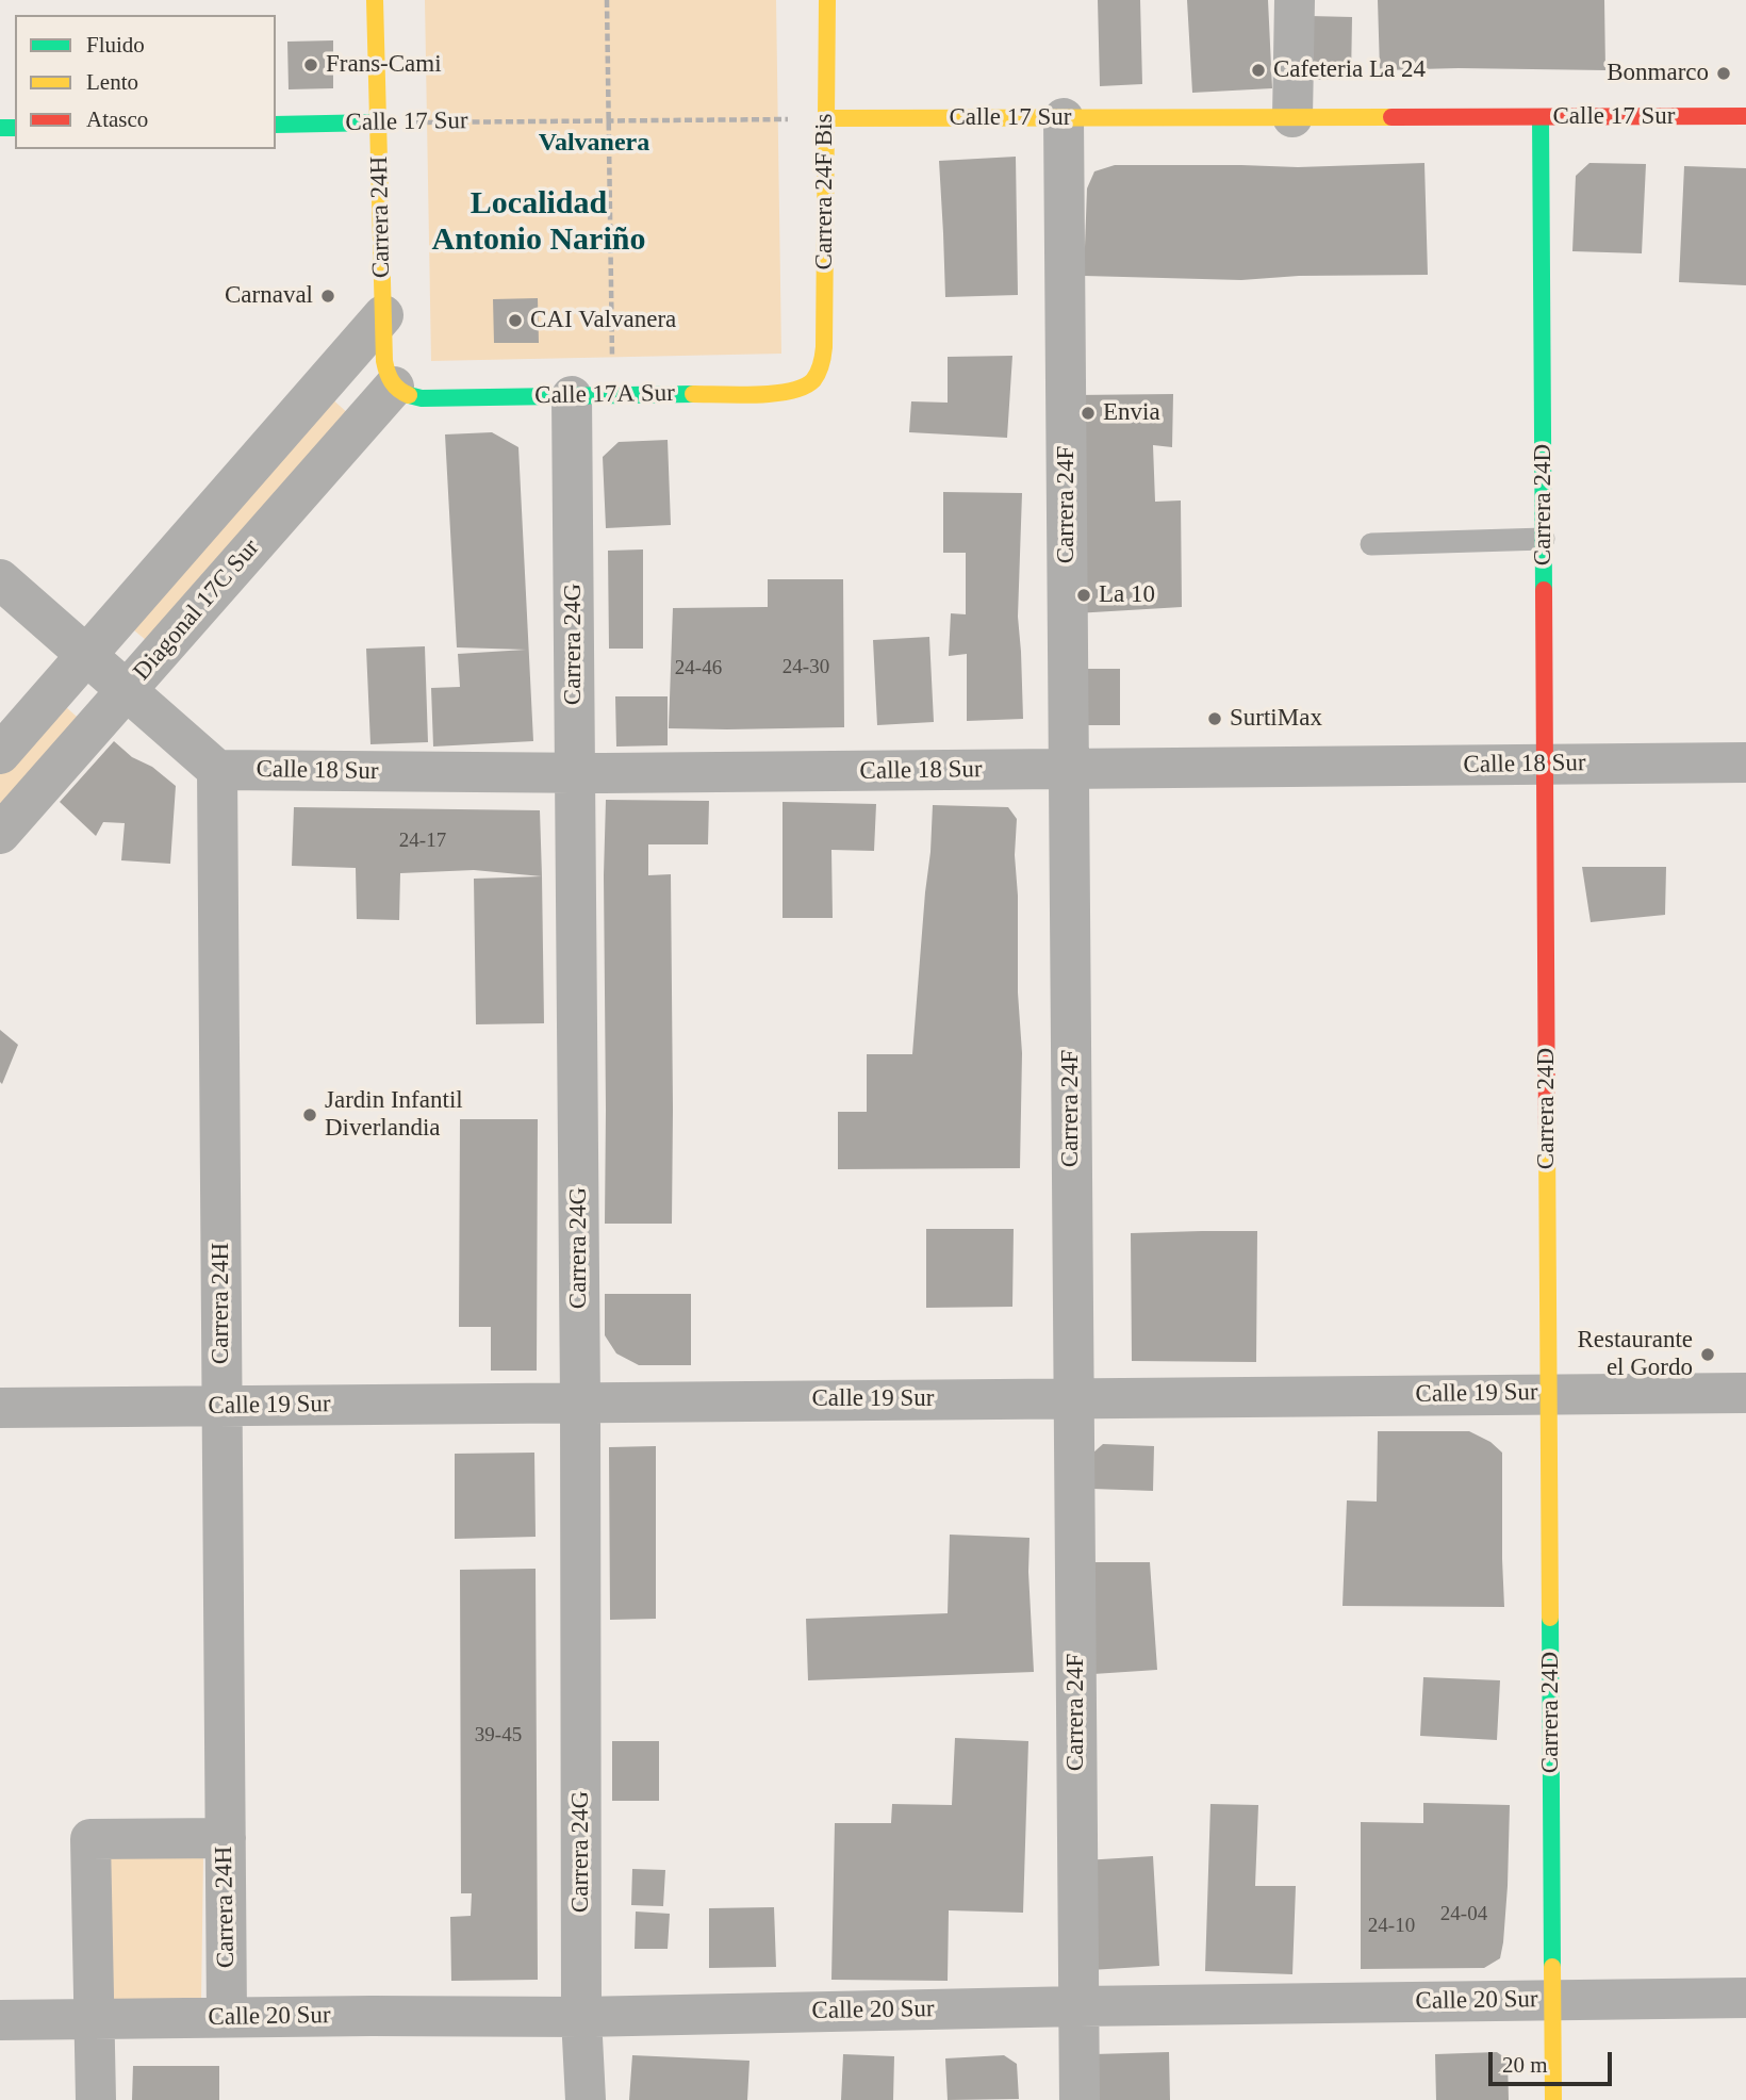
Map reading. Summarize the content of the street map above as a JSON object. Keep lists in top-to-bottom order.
{
  "streets": {
    "street": [
      "Calle 17 Sur",
      "Carrera 24F Bis",
      "Carrera 24H",
      "Calle 17A Sur",
      "Carrera 24F",
      "Carrera 24D",
      "Diagonal 17C Sur",
      "Carrera 24G",
      "Calle 18 Sur",
      "Calle 19 Sur",
      "Calle 20 Sur"
    ]
  },
  "crossings": [
    ["Calle 17 Sur", "Carrera 24F Bis"],
    ["Calle 17 Sur", "Carrera 24H"],
    ["Calle 17 Sur", "Carrera 24F"],
    ["Calle 17 Sur", "Carrera 24D"],
    ["Carrera 24F Bis", "Calle 17A Sur"],
    ["Carrera 24H", "Calle 17A Sur"],
    ["Carrera 24H", "Diagonal 17C Sur"],
    ["Carrera 24H", "Calle 18 Sur"],
    ["Carrera 24H", "Calle 19 Sur"],
    ["Carrera 24H", "Calle 20 Sur"],
    ["Calle 17A Sur", "Diagonal 17C Sur"],
    ["Calle 17A Sur", "Carrera 24G"],
    ["Carrera 24F", "Calle 18 Sur"],
    ["Carrera 24F", "Calle 19 Sur"],
    ["Carrera 24F", "Calle 20 Sur"],
    ["Carrera 24D", "Calle 18 Sur"],
    ["Carrera 24D", "Calle 19 Sur"],
    ["Carrera 24D", "Calle 20 Sur"],
    ["Carrera 24G", "Calle 18 Sur"],
    ["Carrera 24G", "Calle 19 Sur"],
    ["Carrera 24G", "Calle 20 Sur"]
  ],
  "districts": ["Valvanera", "Localidad Antonio Nariño"],
  "places": [
    "Frans-Cami",
    "Cafeteria La 24",
    "Bonmarco",
    "Carnaval",
    "CAI Valvanera",
    "Envia",
    "La 10",
    "SurtiMax",
    "Jardin Infantil Diverlandia",
    "Restaurante el Gordo"
  ],
  "house_numbers": [
    "24-30",
    "24-46",
    "24-17",
    "39-45",
    "24-04",
    "24-10"
  ],
  "legend": ["Fluido", "Lento", "Atasco"],
  "scale_bar": "20 m"
}
